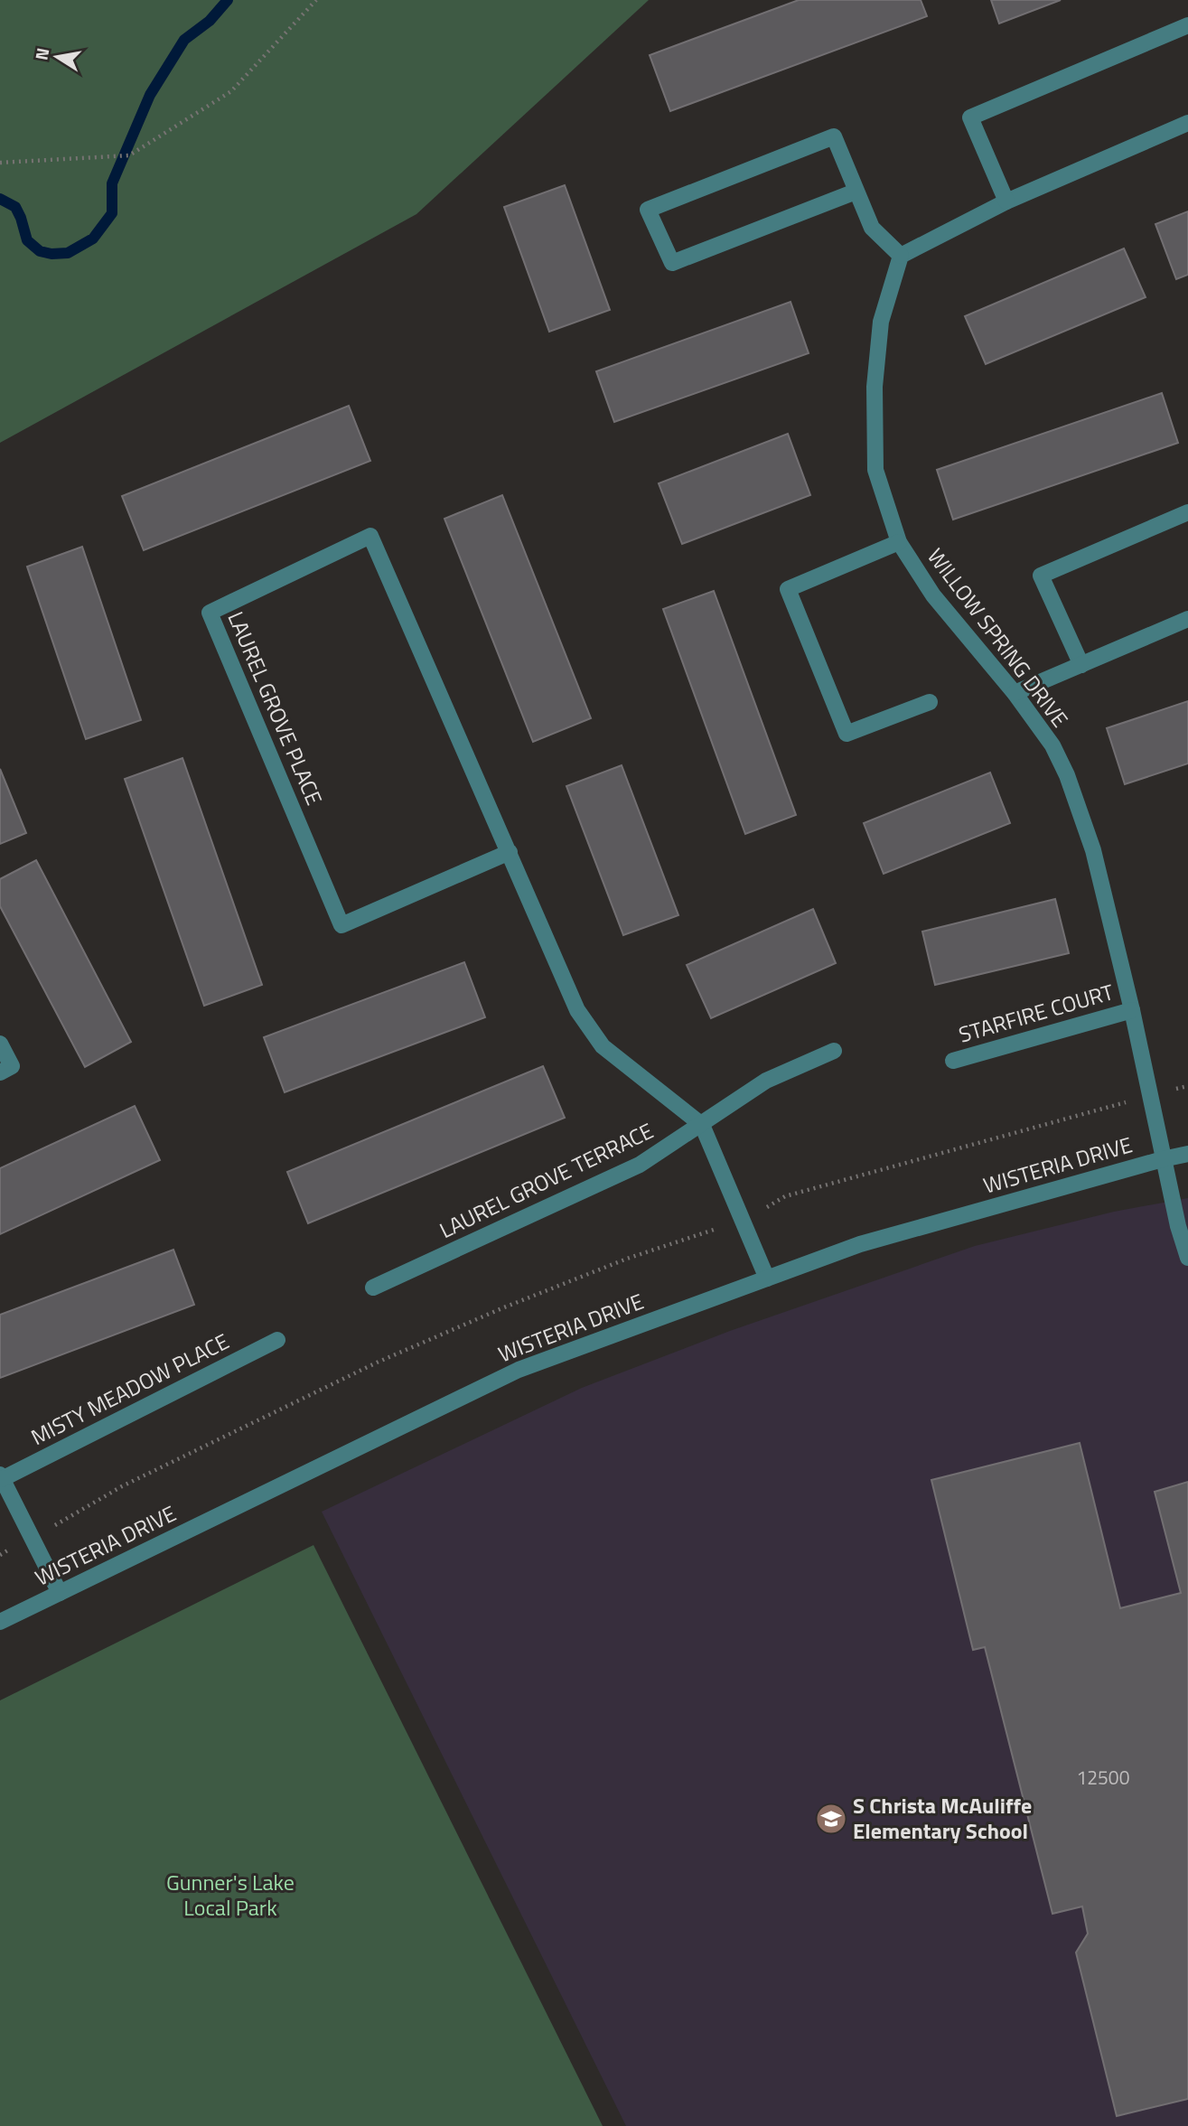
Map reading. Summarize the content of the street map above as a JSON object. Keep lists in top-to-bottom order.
{
  "streets": {
    "street": [
      "WILLOW SPRING DRIVE",
      "LAUREL GROVE PLACE",
      "STARFIRE COURT",
      "WISTERIA DRIVE",
      "LAUREL GROVE TERRACE",
      "MISTY MEADOW PLACE"
    ]
  },
  "crossings": [
    ["WILLOW SPRING DRIVE", "STARFIRE COURT"],
    ["WILLOW SPRING DRIVE", "WISTERIA DRIVE"],
    ["LAUREL GROVE PLACE", "WISTERIA DRIVE"],
    ["LAUREL GROVE PLACE", "LAUREL GROVE TERRACE"]
  ],
  "parks": ["Gunner's Lake Local Park"],
  "places": {
    "school or university": ["S Christa McAuliffe Elementary School"]
  },
  "house_numbers": ["12500"],
  "north": "left"
}
